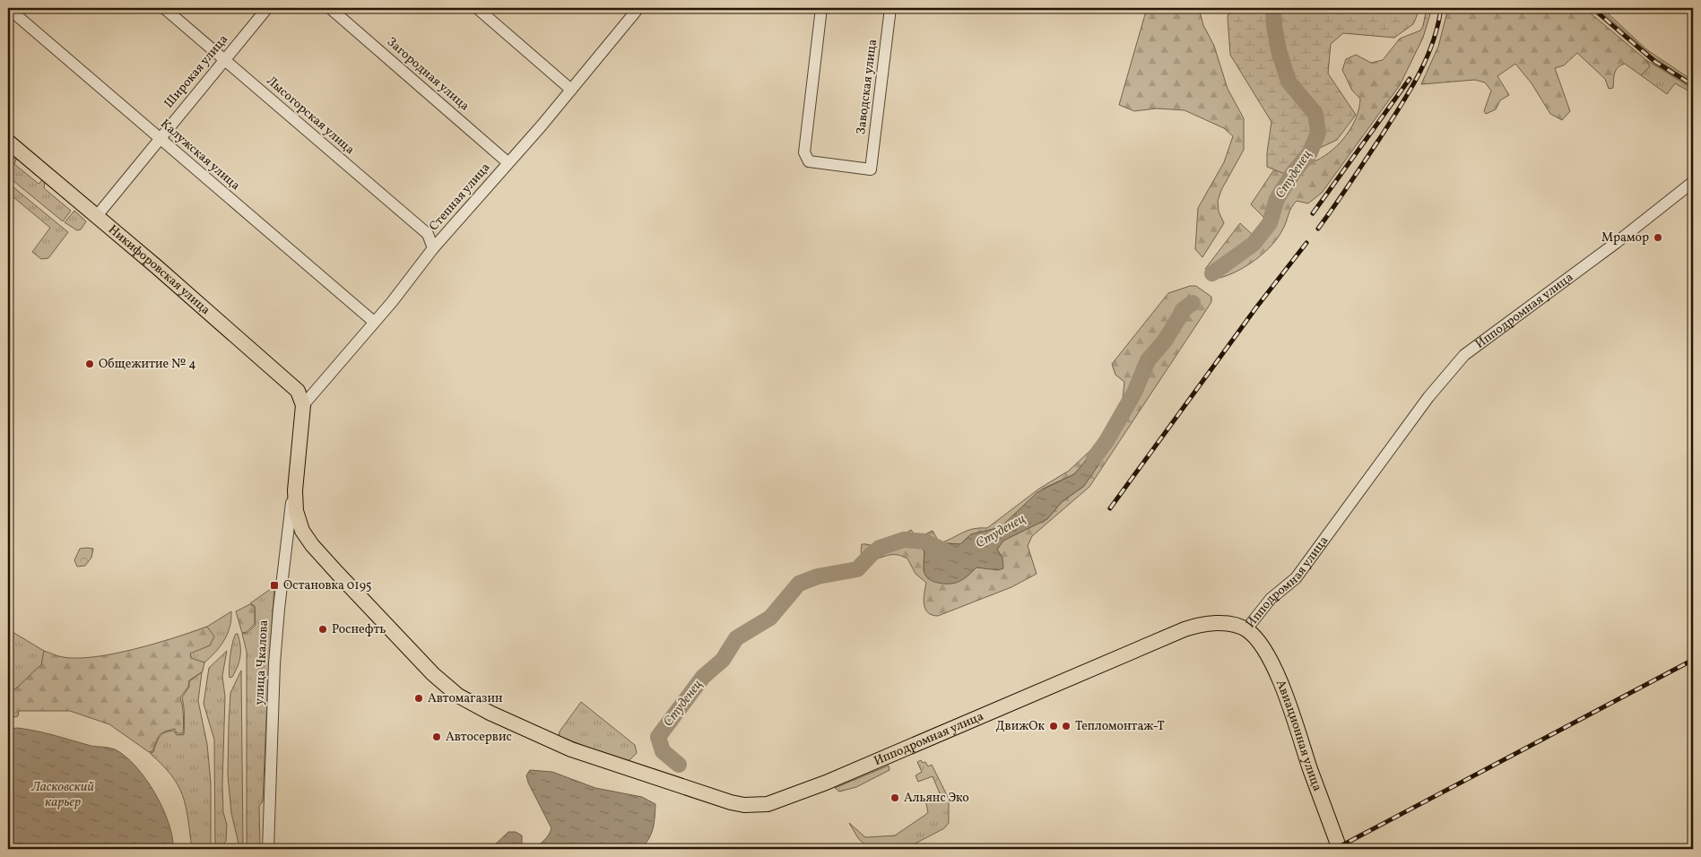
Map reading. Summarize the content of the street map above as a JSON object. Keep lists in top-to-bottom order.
{
  "streets": {
    "main road": ["Никифоровская улица", "Ипподромная улица", "Авиационная улица"],
    "street": [
      "Широкая улица",
      "Загородная улица",
      "Заводская улица",
      "Лысогорская улица",
      "Калужская улица",
      "Степная улица",
      "улица Чкалова"
    ]
  },
  "crossings": [
    ["Широкая улица", "Лысогорская улица"],
    ["Широкая улица", "Калужская улица"],
    ["Широкая улица", "Никифоровская улица"],
    ["Загородная улица", "Степная улица"],
    ["Лысогорская улица", "Степная улица"],
    ["Калужская улица", "Степная улица"],
    ["Степная улица", "Никифоровская улица"],
    ["Степная улица", "Ипподромная улица"],
    ["Никифоровская улица", "Ипподромная улица"],
    ["Ипподромная улица", "улица Чкалова"],
    ["Ипподромная улица", "Авиационная улица"]
  ],
  "water": ["Студенец", "Ласковский карьер"],
  "places": {
    "other": [
      "Мрамор",
      "Общежитие № 4",
      "Роснефть",
      "Автомагазин",
      "ДвижОк",
      "Тепломонтаж-Т",
      "Автосервис",
      "Альянс Эко"
    ],
    "transit": ["Остановка 0195"]
  }
}
